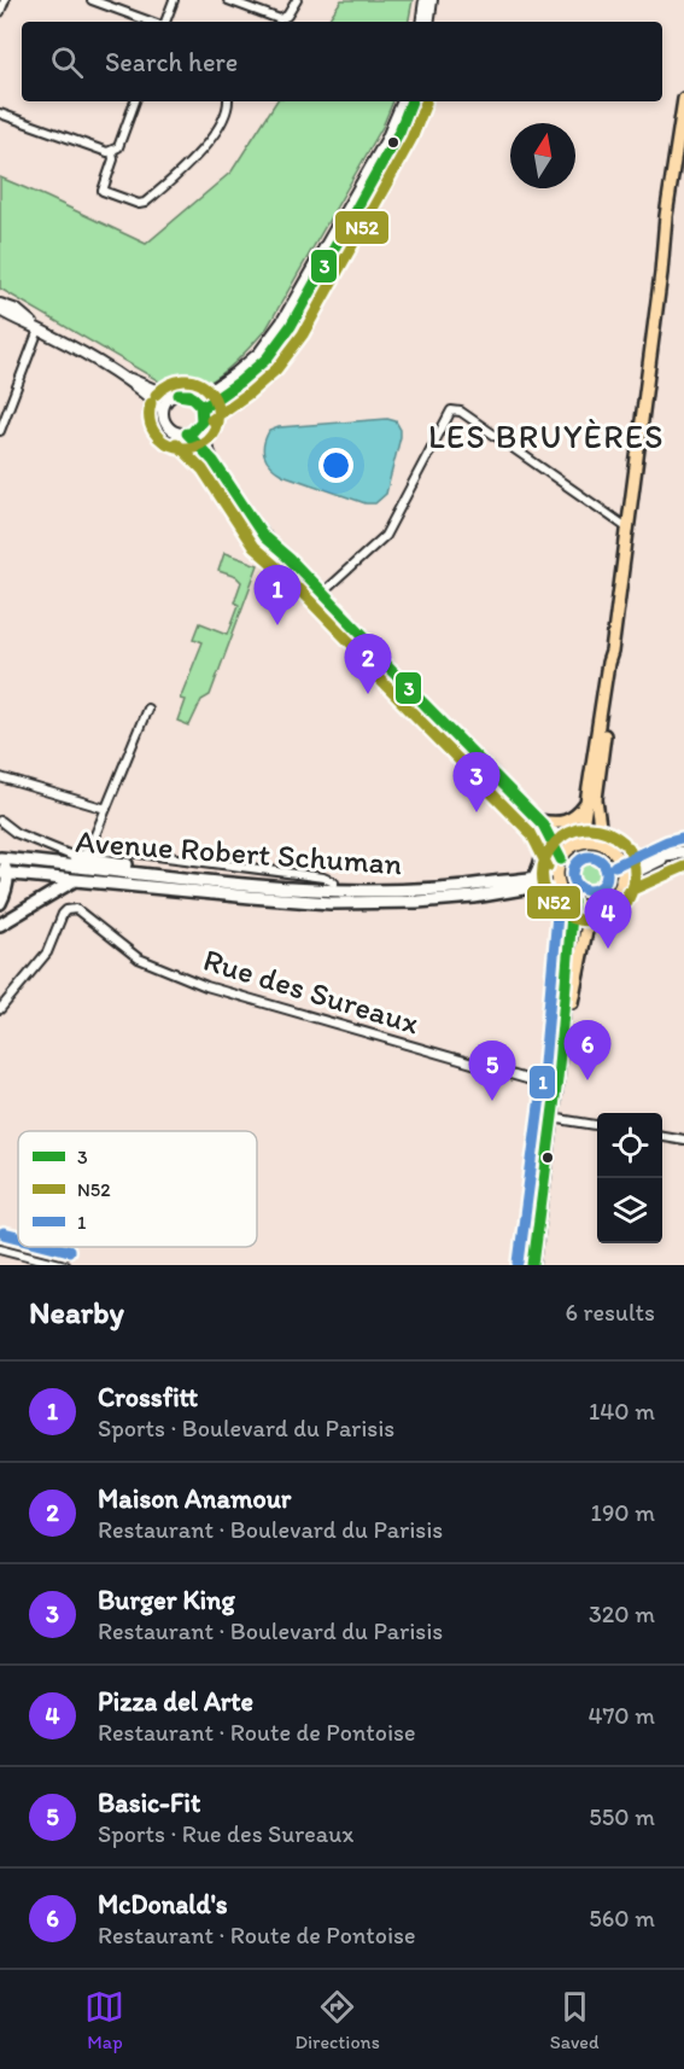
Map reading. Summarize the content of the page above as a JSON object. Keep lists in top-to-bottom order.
{
  "streets": {
    "main road": ["Avenue Robert Schuman"],
    "street": ["Rue des Sureaux"]
  },
  "districts": ["LES BRUYÈRES"],
  "lines": ["transit line 3", "transit line N52", "transit line 1"],
  "legend": ["3", "N52", "1"],
  "north": "top",
  "page": {
    "search": "Search here",
    "pins": [
      "1",
      "2",
      "3",
      "4",
      "6",
      "5"
    ],
    "heading": ["Nearby", "6 results"],
    "list": [
      {
        "mark": "1",
        "name": "Crossfitt",
        "note": "Sports · Boulevard du Parisis",
        "value": "140 m"
      },
      {
        "mark": "2",
        "name": "Maison Anamour",
        "note": "Restaurant · Boulevard du Parisis",
        "value": "190 m"
      },
      {
        "mark": "3",
        "name": "Burger King",
        "note": "Restaurant · Boulevard du Parisis",
        "value": "320 m"
      },
      {
        "mark": "4",
        "name": "Pizza del Arte",
        "note": "Restaurant · Route de Pontoise",
        "value": "470 m"
      },
      {
        "mark": "5",
        "name": "Basic-Fit",
        "note": "Sports · Rue des Sureaux",
        "value": "550 m"
      },
      {
        "mark": "6",
        "name": "McDonald's",
        "note": "Restaurant · Route de Pontoise",
        "value": "560 m"
      }
    ],
    "nav": ["Map", "Directions", "Saved"]
  }
}
